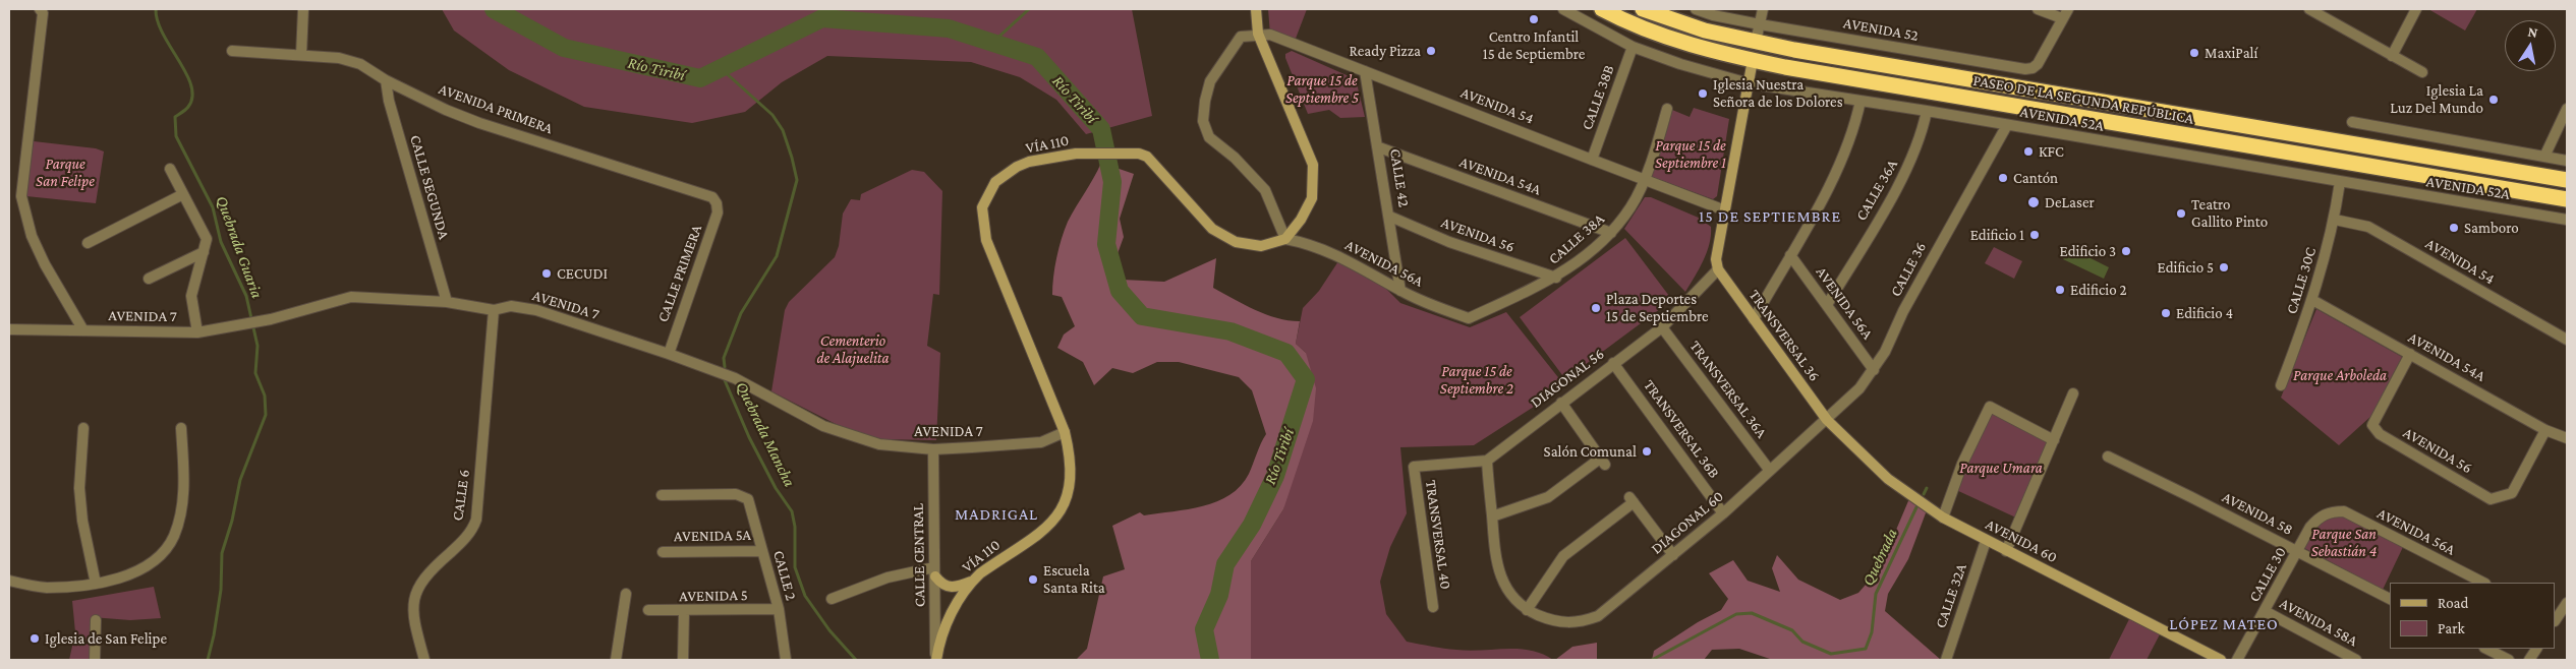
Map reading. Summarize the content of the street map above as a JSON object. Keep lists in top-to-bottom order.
{
  "streets": {
    "highway": ["PASEO DE LA SEGUNDA REPÚBLICA"],
    "main road": ["VÍA 110", "TRANSVERSAL 36", "AVENIDA 60"],
    "street": [
      "AVENIDA 52",
      "CALLE 38B",
      "AVENIDA 54",
      "AVENIDA PRIMERA",
      "AVENIDA 52A",
      "AVENIDA 54A",
      "CALLE 42",
      "CALLE SEGUNDA",
      "CALLE 36A",
      "AVENIDA 56",
      "CALLE 38A",
      "AVENIDA 56A",
      "CALLE 36",
      "CALLE PRIMERA",
      "CALLE 30C",
      "AVENIDA 7",
      "DIAGONAL 56",
      "TRANSVERSAL 36A",
      "TRANSVERSAL 36B",
      "CALLE 6",
      "AVENIDA 58",
      "DIAGONAL 60",
      "TRANSVERSAL 40",
      "AVENIDA 5A",
      "CALLE CENTRAL",
      "CALLE 30",
      "CALLE 2",
      "AVENIDA 5",
      "CALLE 32A",
      "AVENIDA 58A"
    ]
  },
  "crossings": [
    ["CALLE 38B", "AVENIDA 54"],
    ["CALLE 38B", "AVENIDA 52A"],
    ["AVENIDA 54", "CALLE 42"],
    ["AVENIDA 54", "CALLE 38A"],
    ["AVENIDA 54", "CALLE 30C"],
    ["AVENIDA PRIMERA", "CALLE SEGUNDA"],
    ["AVENIDA PRIMERA", "CALLE PRIMERA"],
    ["AVENIDA 52A", "CALLE 36A"],
    ["AVENIDA 52A", "CALLE 36"],
    ["AVENIDA 52A", "CALLE 30C"],
    ["VÍA 110", "AVENIDA 56A"],
    ["VÍA 110", "AVENIDA 7"],
    ["VÍA 110", "CALLE CENTRAL"],
    ["AVENIDA 54A", "CALLE 42"],
    ["AVENIDA 54A", "AVENIDA 56"],
    ["AVENIDA 54A", "CALLE 38A"],
    ["AVENIDA 54A", "CALLE 30C"],
    ["CALLE 42", "AVENIDA 56"],
    ["CALLE 42", "AVENIDA 56A"],
    ["CALLE SEGUNDA", "AVENIDA 7"],
    ["CALLE 36A", "AVENIDA 56A"],
    ["AVENIDA 56", "CALLE 38A"],
    ["CALLE 38A", "AVENIDA 56A"],
    ["AVENIDA 56A", "CALLE 36"],
    ["AVENIDA 56A", "CALLE 30"],
    ["CALLE 36", "TRANSVERSAL 36"],
    ["CALLE 36", "DIAGONAL 60"],
    ["CALLE 36", "AVENIDA 60"],
    ["CALLE PRIMERA", "AVENIDA 7"],
    ["AVENIDA 7", "CALLE 6"],
    ["AVENIDA 7", "CALLE CENTRAL"],
    ["TRANSVERSAL 36", "DIAGONAL 56"],
    ["TRANSVERSAL 36", "DIAGONAL 60"],
    ["TRANSVERSAL 36", "AVENIDA 60"],
    ["DIAGONAL 56", "TRANSVERSAL 36A"],
    ["DIAGONAL 56", "TRANSVERSAL 36B"],
    ["DIAGONAL 56", "TRANSVERSAL 40"],
    ["TRANSVERSAL 36A", "DIAGONAL 60"],
    ["TRANSVERSAL 36B", "DIAGONAL 60"],
    ["AVENIDA 58", "CALLE 30"],
    ["DIAGONAL 60", "AVENIDA 60"],
    ["AVENIDA 5A", "CALLE 2"],
    ["AVENIDA 60", "CALLE 32A"],
    ["CALLE 30", "AVENIDA 58A"],
    ["CALLE 2", "AVENIDA 5"]
  ],
  "districts": ["15 DE SEPTIEMBRE", "MADRIGAL", "LÓPEZ MATEO"],
  "water": [
    "Río Tiribí",
    "Quebrada Guaria",
    "Quebrada Mancha",
    "Quebrada"
  ],
  "parks": [
    "Parque 15 de Septiembre 5",
    "Parque 15 de Septiembre 1",
    "Parque San Felipe",
    "Cementerio de Alajuelita",
    "Parque 15 de Septiembre 2",
    "Parque Arboleda",
    "Parque Umara",
    "Parque San Sebastián 4"
  ],
  "places": [
    "Centro Infantil 15 de Septiembre",
    "Ready Pizza",
    "MaxiPalí",
    "Iglesia Nuestra Señora de los Dolores",
    "Iglesia La Luz Del Mundo",
    "KFC",
    "Cantón",
    "DeLaser",
    "Teatro Gallito Pinto",
    "Samboro",
    "Edificio 1",
    "Edificio 3",
    "Edificio 5",
    "CECUDI",
    "Edificio 2",
    "Plaza Deportes 15 de Septiembre",
    "Edificio 4",
    "Salón Comunal",
    "Escuela Santa Rita",
    "Iglesia de San Felipe"
  ],
  "legend": ["Road", "Park"],
  "north": "top"
}
